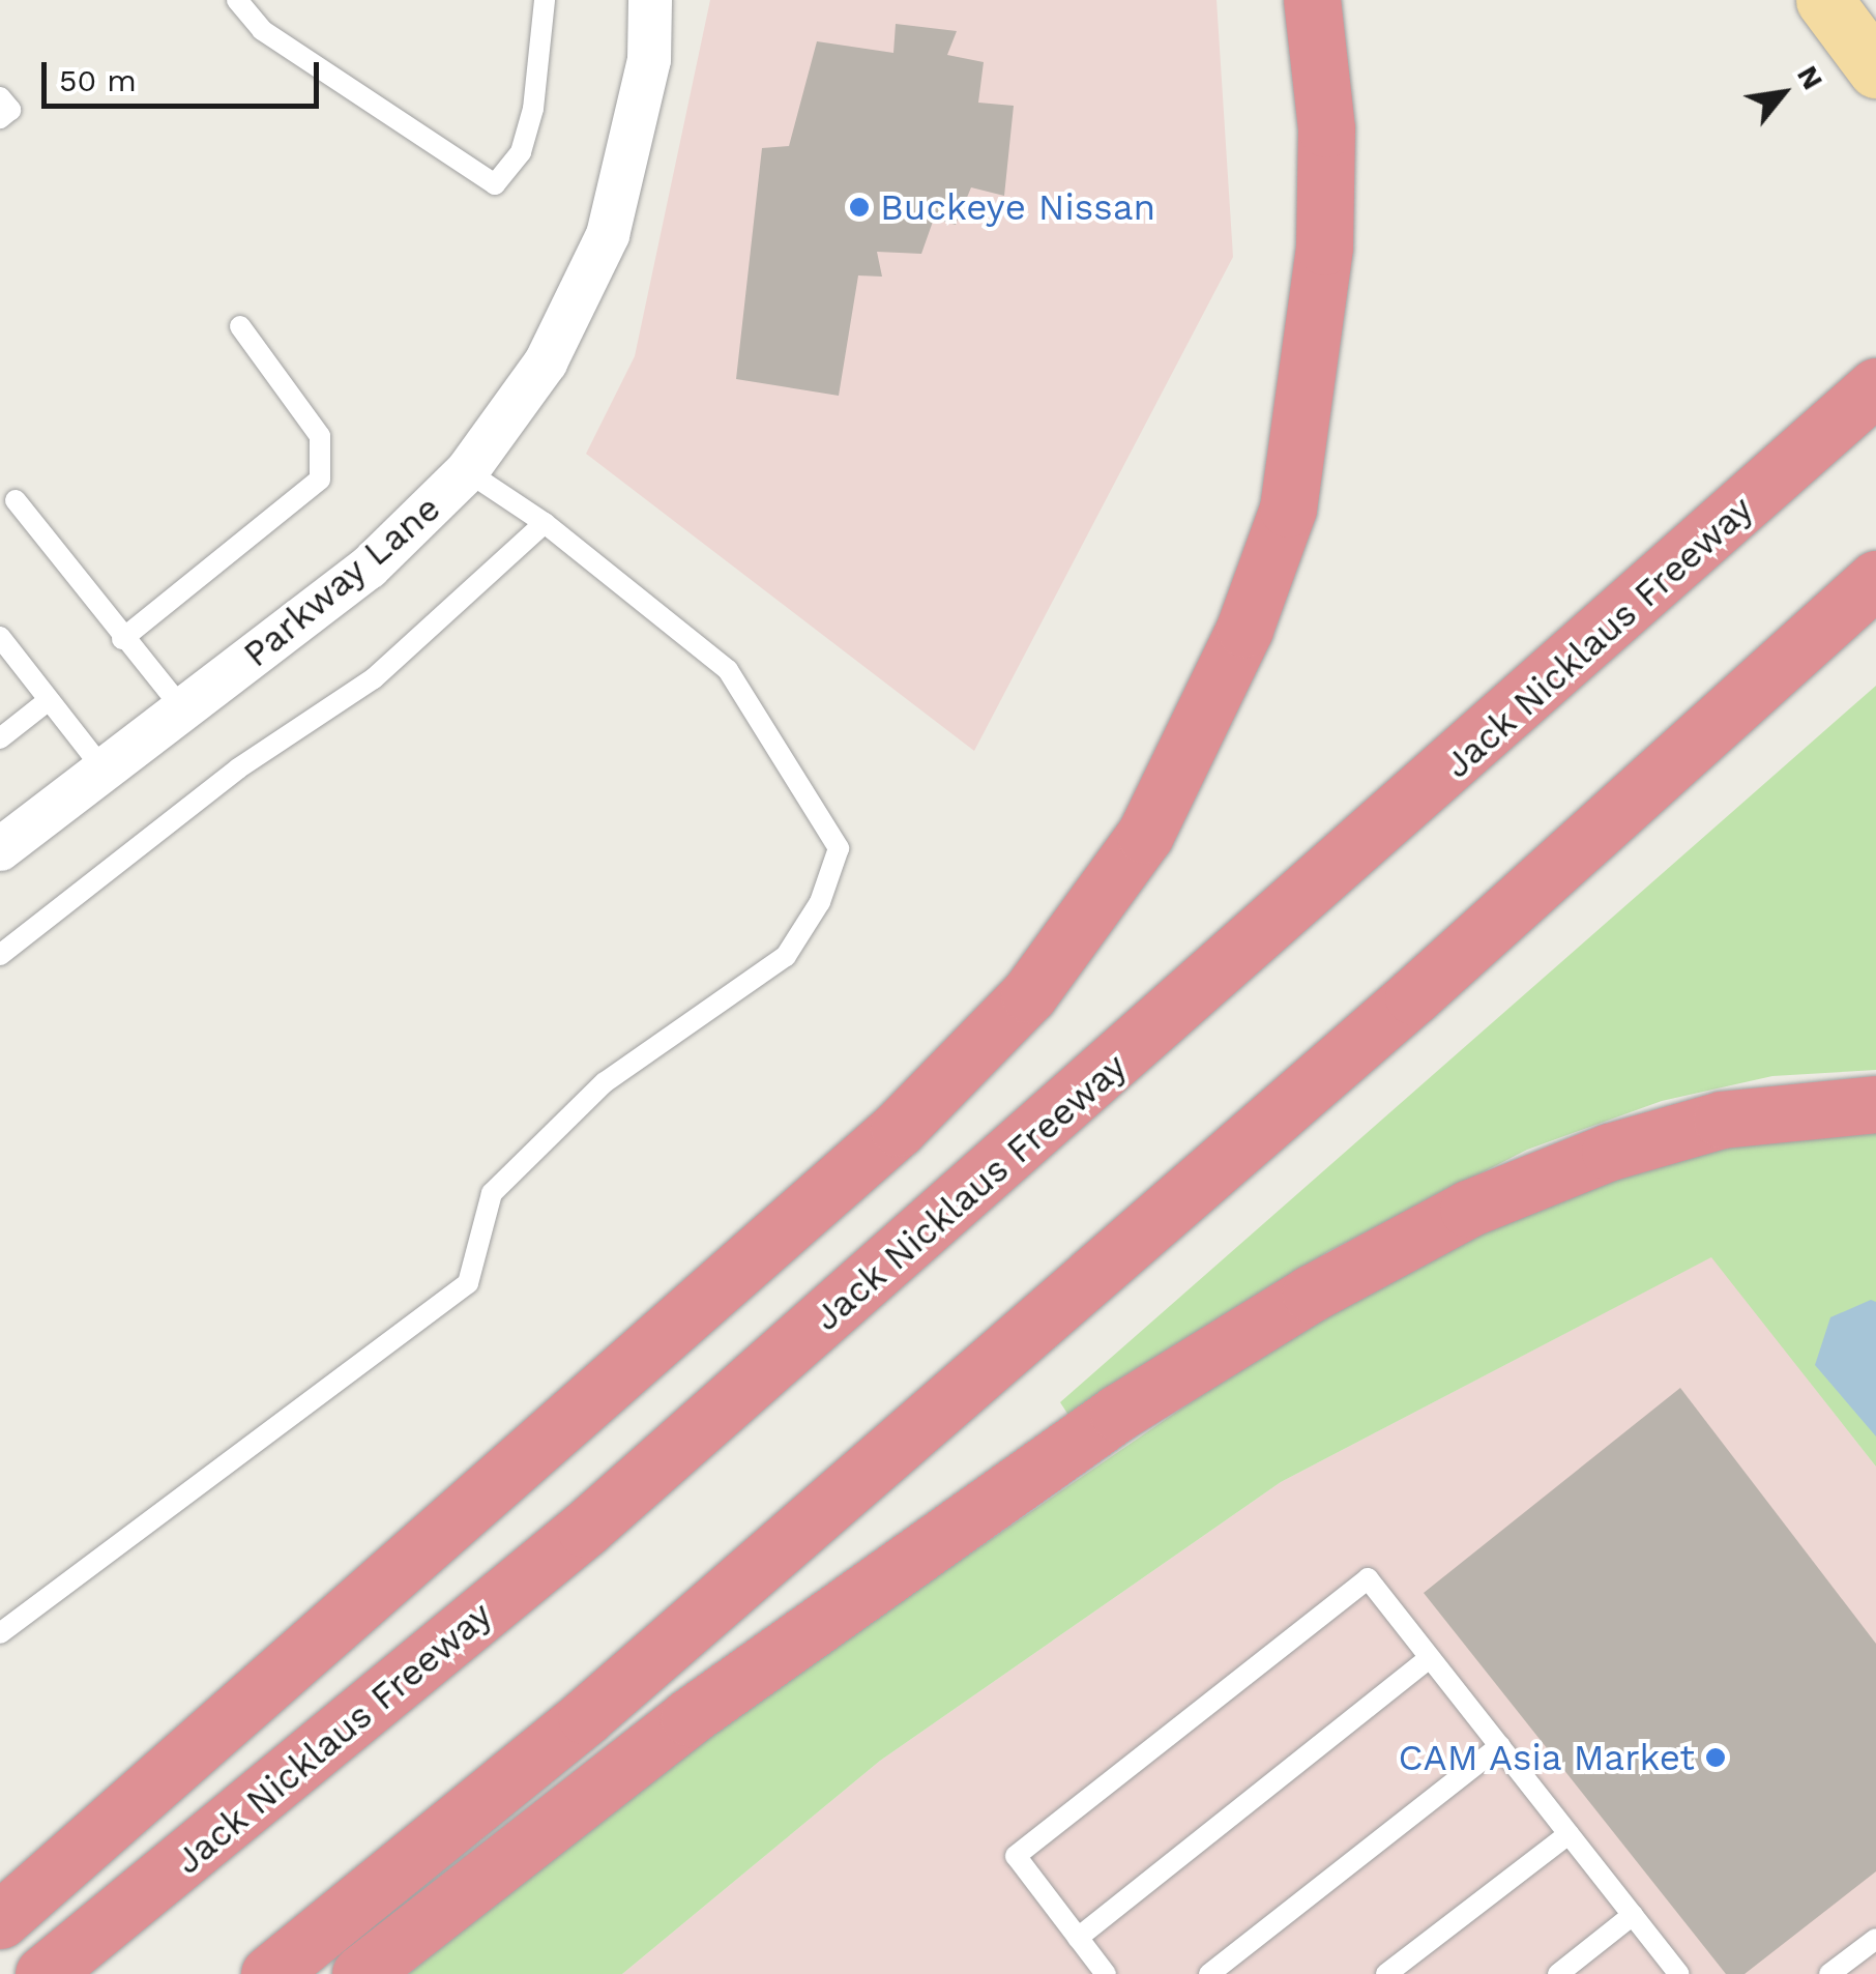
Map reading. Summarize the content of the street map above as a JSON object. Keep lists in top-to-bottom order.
{
  "streets": {
    "highway": ["Jack Nicklaus Freeway"],
    "street": ["Parkway Lane"]
  },
  "places": ["Buckeye Nissan", "CAM Asia Market"],
  "scale_bar": "50 m",
  "north": "top right"
}
